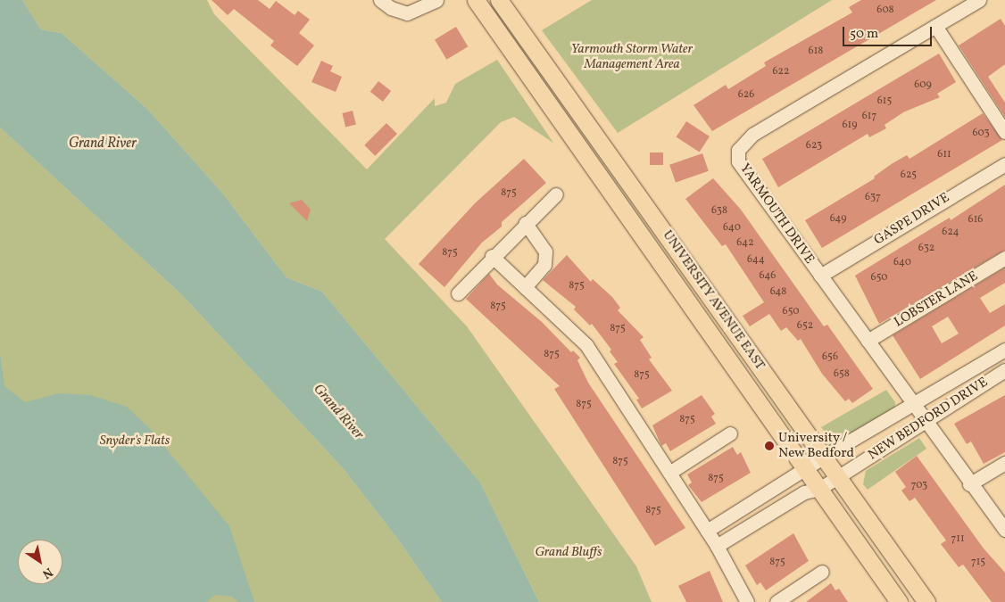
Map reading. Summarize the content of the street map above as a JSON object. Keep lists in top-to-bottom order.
{
  "streets": {
    "main road": ["UNIVERSITY AVENUE EAST"],
    "street": [
      "YARMOUTH DRIVE",
      "GASPE DRIVE",
      "LOBSTER LANE",
      "NEW BEDFORD DRIVE"
    ]
  },
  "crossings": [
    ["YARMOUTH DRIVE", "GASPE DRIVE"],
    ["YARMOUTH DRIVE", "LOBSTER LANE"],
    ["YARMOUTH DRIVE", "NEW BEDFORD DRIVE"],
    ["UNIVERSITY AVENUE EAST", "NEW BEDFORD DRIVE"]
  ],
  "water": ["Grand River"],
  "parks": ["Yarmouth Storm Water Management Area", "Snyder's Flats", "Grand Bluffs"],
  "places": ["University / New Bedford"],
  "house_numbers": [
    "608",
    "618",
    "622",
    "609",
    "626",
    "615",
    "617",
    "619",
    "603",
    "623",
    "611",
    "625",
    "875",
    "637",
    "638",
    "649",
    "616",
    "640",
    "624",
    "642",
    "632",
    "875",
    "644",
    "640",
    "646",
    "650",
    "875",
    "648",
    "875",
    "650",
    "652",
    "875",
    "875",
    "656",
    "658",
    "875",
    "875",
    "875",
    "875",
    "875",
    "703",
    "875",
    "711",
    "875",
    "715"
  ],
  "scale_bar": "50 m",
  "north": "bottom right"
}
